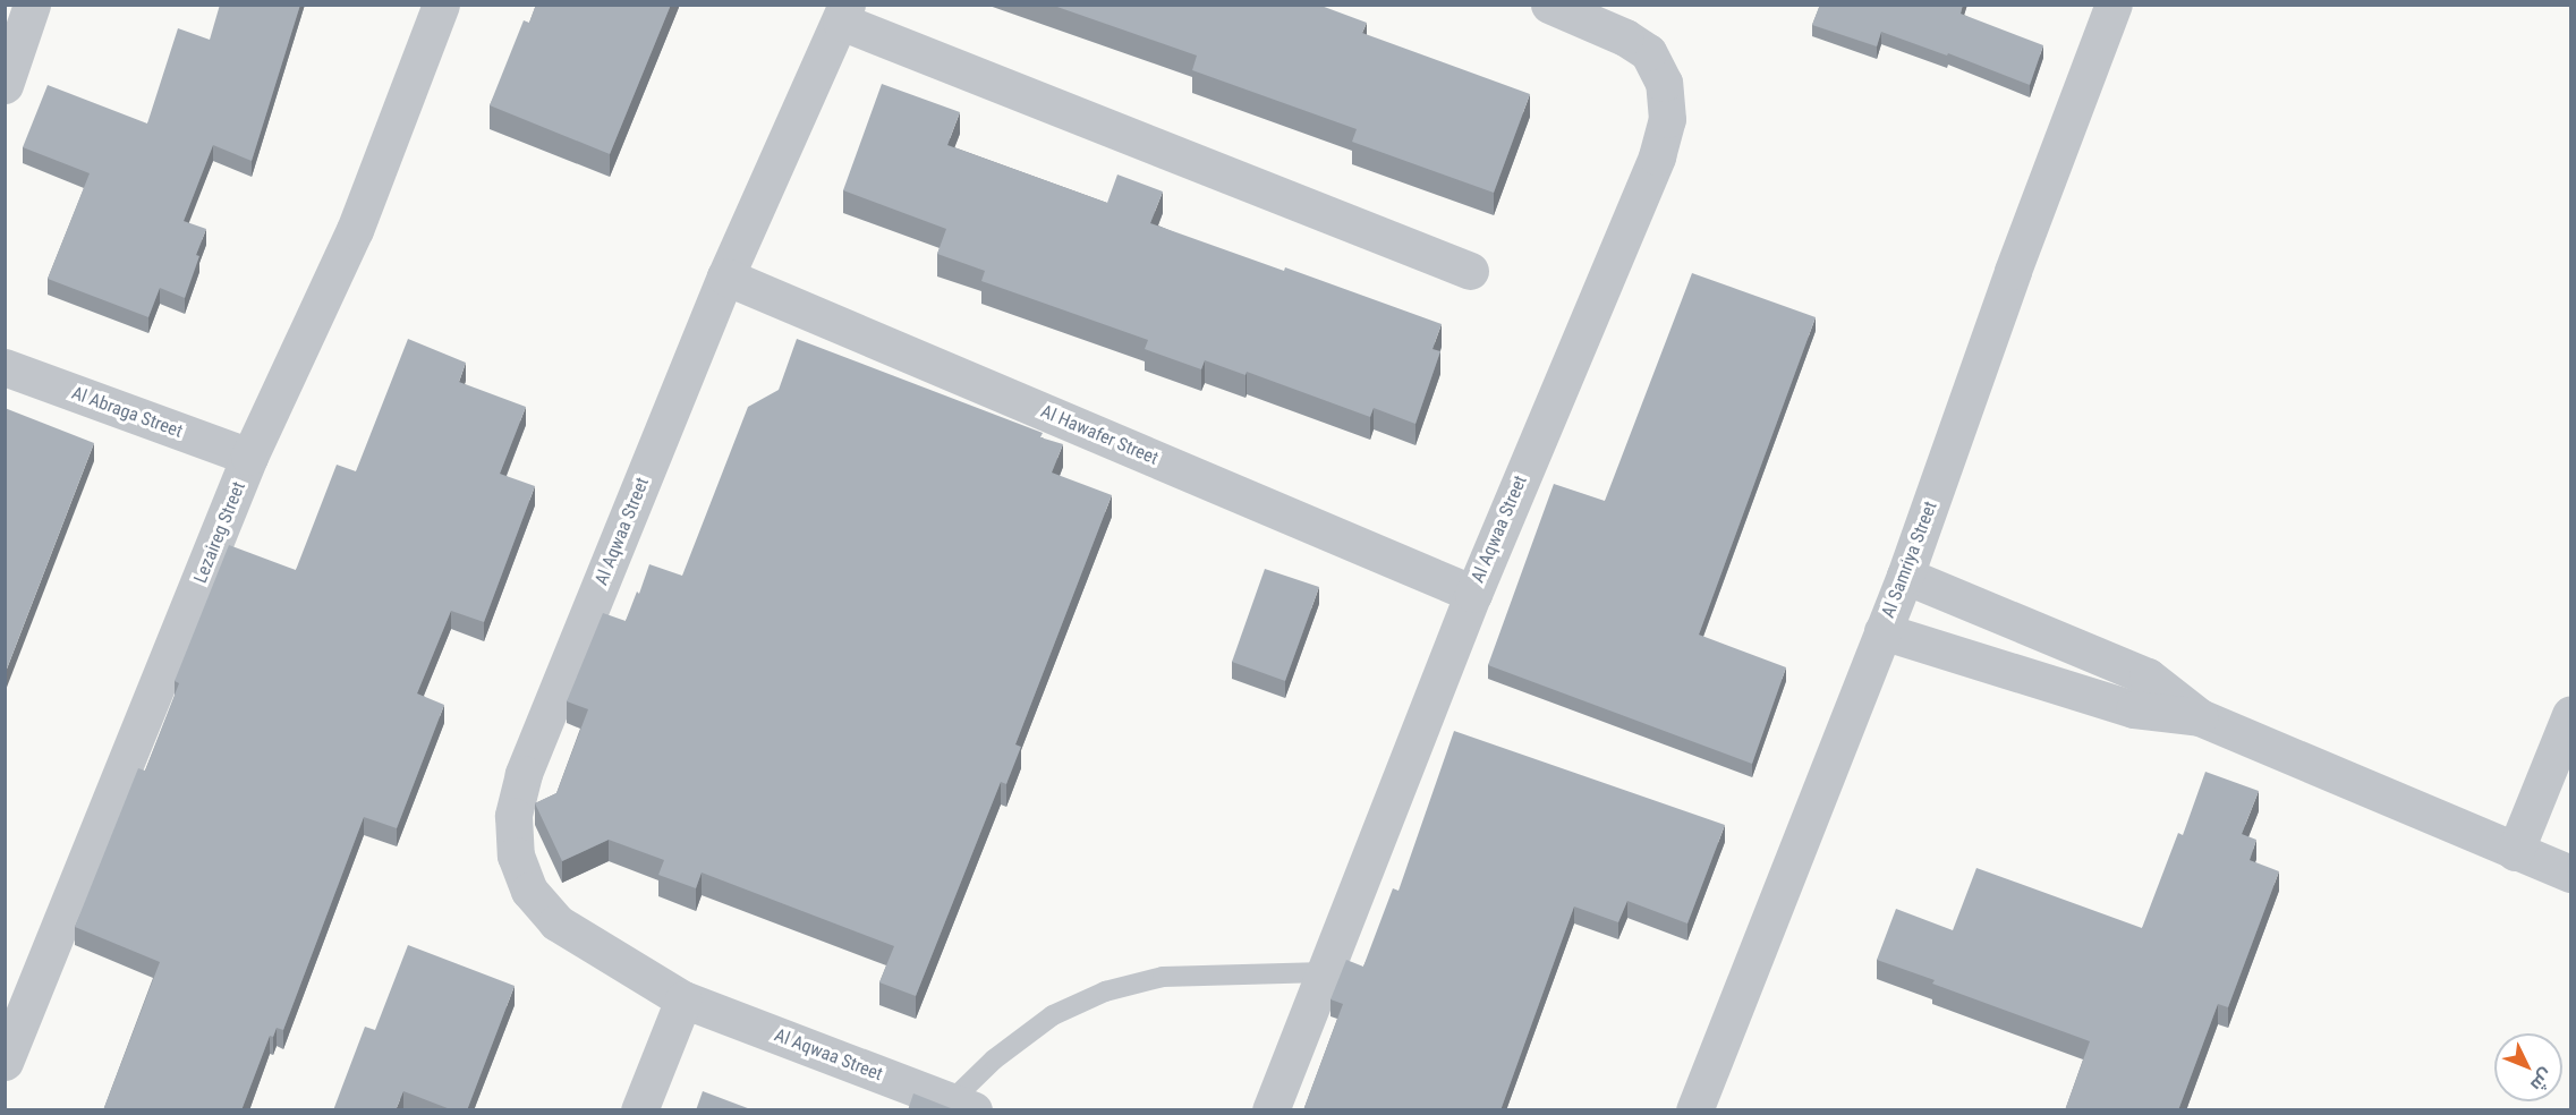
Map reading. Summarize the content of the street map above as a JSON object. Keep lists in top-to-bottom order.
{
  "streets": {
    "street": [
      "Al Abraga Street",
      "Al Hawafer Street",
      "Al Aqwaa Street",
      "Lezaireg Street",
      "Al Samriya Street"
    ]
  },
  "crossings": [
    ["Al Abraga Street", "Lezaireg Street"],
    ["Al Hawafer Street", "Al Aqwaa Street"]
  ],
  "north": "bottom right"
}
